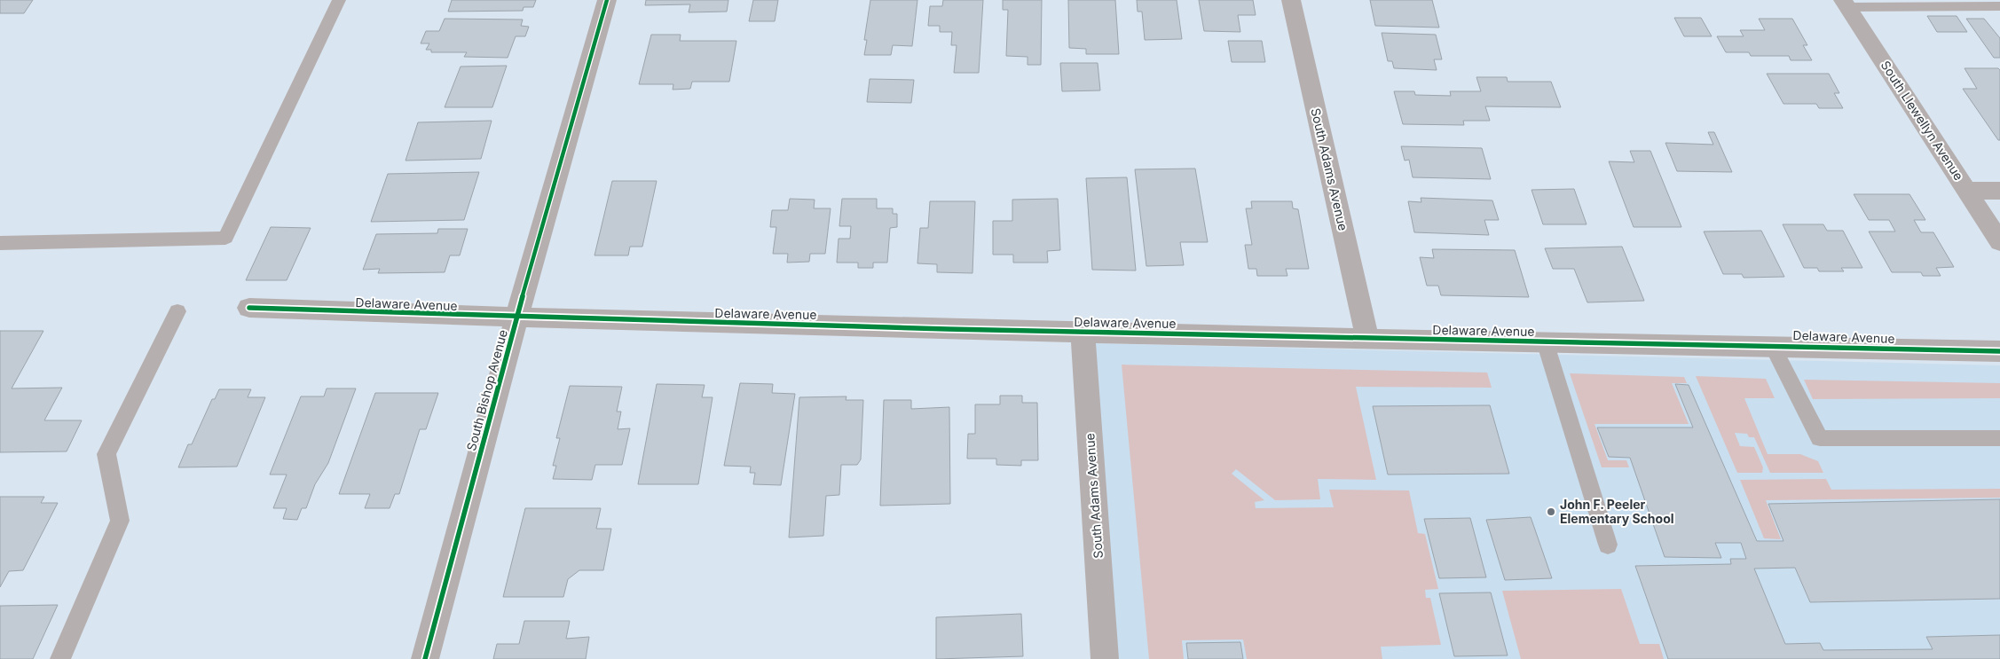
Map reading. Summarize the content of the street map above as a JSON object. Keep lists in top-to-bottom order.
{
  "streets": {
    "street": [
      "South Llewellyn Avenue",
      "South Adams Avenue",
      "Delaware Avenue",
      "South Bishop Avenue"
    ]
  },
  "crossings": [
    ["South Adams Avenue", "Delaware Avenue"],
    ["Delaware Avenue", "South Bishop Avenue"]
  ],
  "places": ["John F. Peeler Elementary School"]
}
